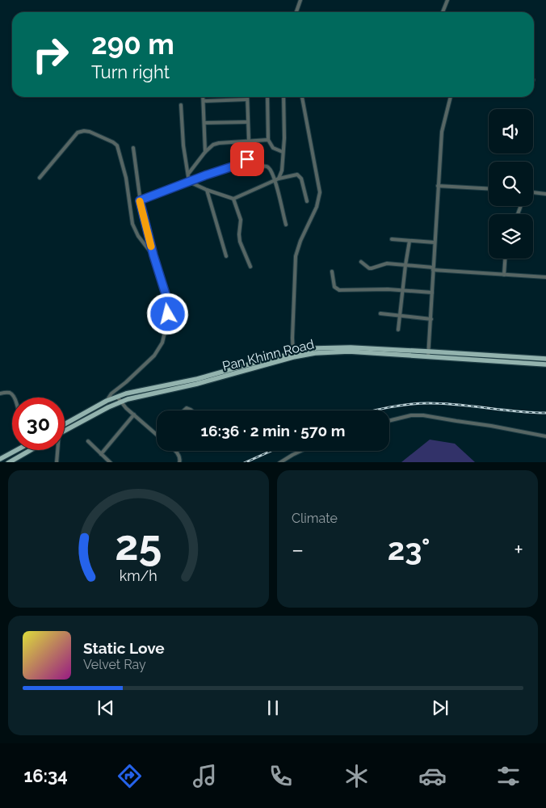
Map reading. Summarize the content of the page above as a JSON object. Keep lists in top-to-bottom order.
{
  "streets": {
    "main road": ["Pan Khinn Road"]
  },
  "page": {
    "turn": ["290 m", "Turn right"],
    "limit": "30",
    "trip": "16:36 · 2 min · 570 m",
    "tile": "Climate",
    "heat": ["−", "23°", "+"],
    "song": ["Static Love", "Velvet Ray"],
    "tabs": "16:34",
    "gauge": ["25", "km/h"]
  }
}
